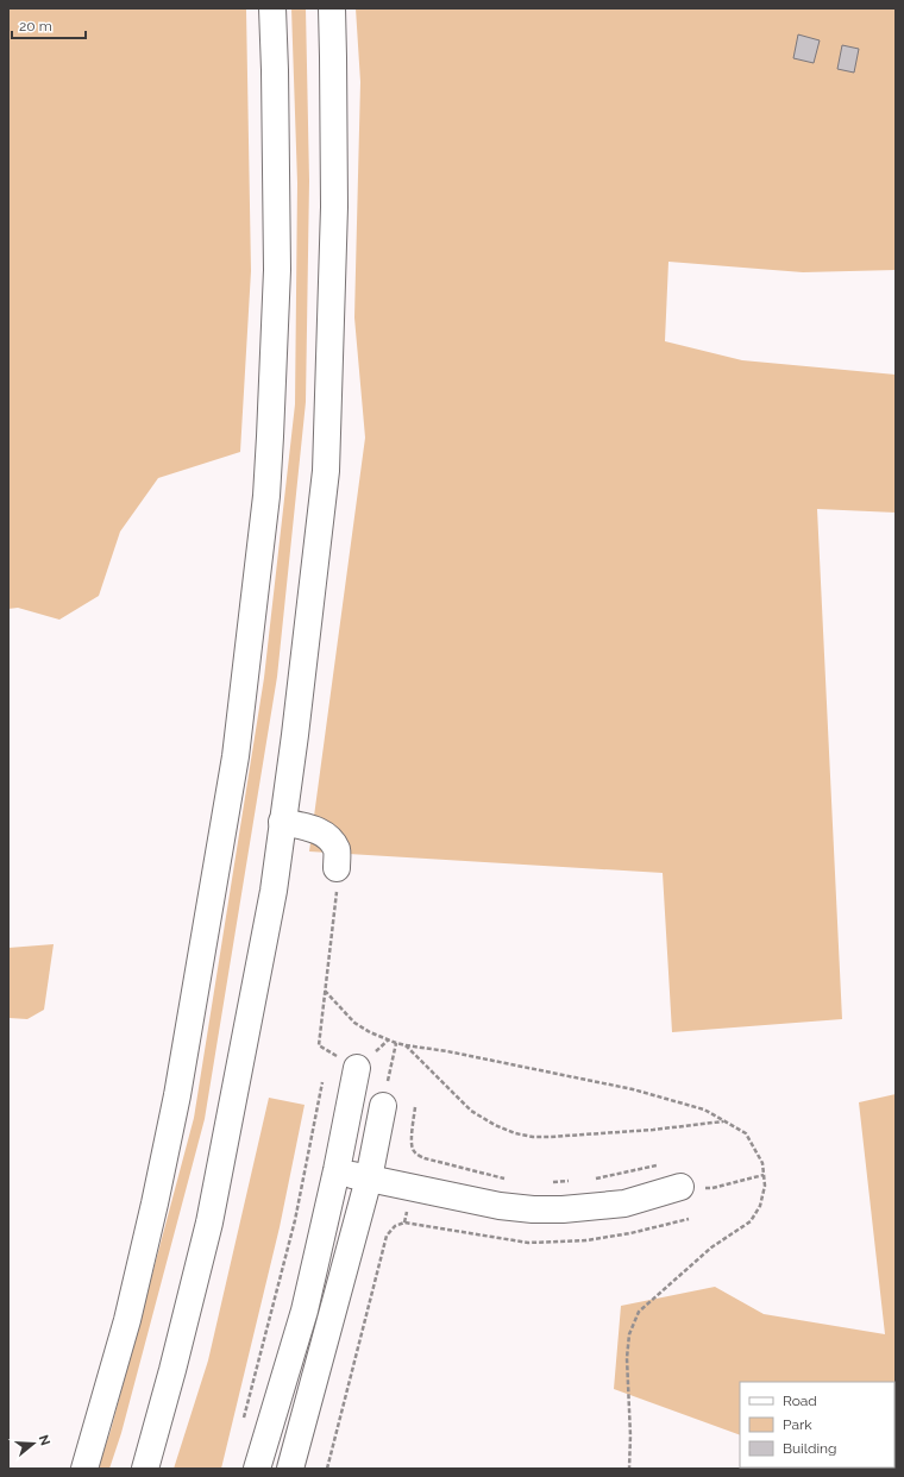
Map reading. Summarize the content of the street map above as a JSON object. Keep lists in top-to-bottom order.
{
  "legend": ["Road", "Park", "Building"],
  "scale_bar": "20 m",
  "north": "right"
}
